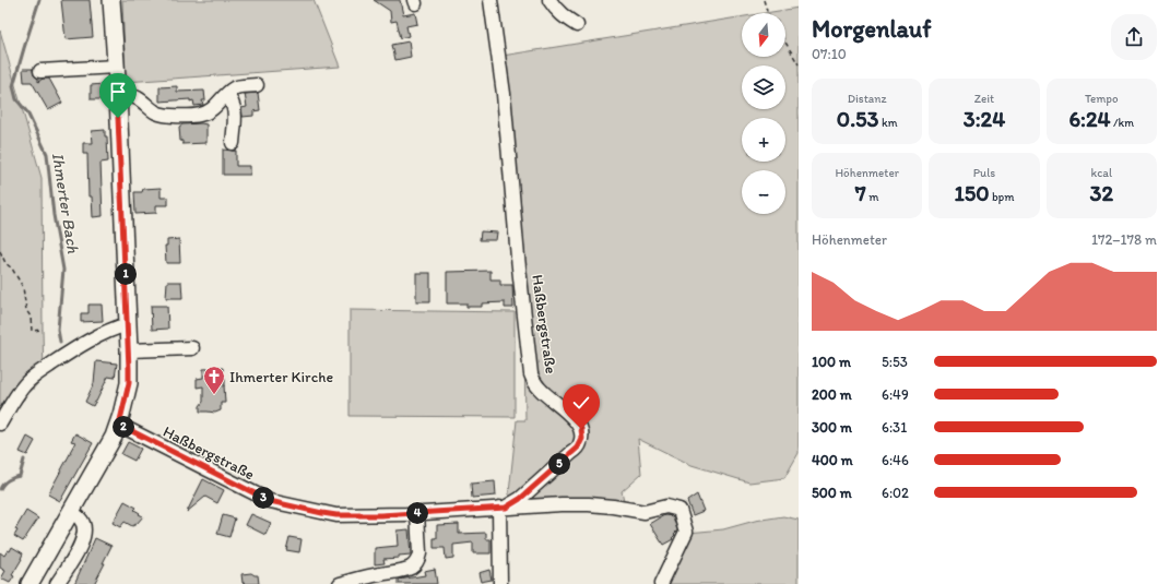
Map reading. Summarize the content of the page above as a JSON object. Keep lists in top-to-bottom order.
{
  "streets": {
    "street": ["Haßbergstraße"]
  },
  "water": ["Ihmerter Bach"],
  "places": {
    "church": ["Ihmerter Kirche"]
  },
  "north": "bottom",
  "page": {
    "heading": ["Morgenlauf", "07:10"],
    "map_buttons": ["+", "−"],
    "stats": [
      ["Distanz", "0.53 km"],
      ["Zeit", "3:24"],
      ["Tempo", "6:24 /km"],
      ["Höhenmeter", "7 m"],
      ["Puls", "150 bpm"],
      ["kcal", "32"]
    ],
    "chart": ["Höhenmeter", "172–178 m"],
    "pins": [
      "1",
      "2",
      "5",
      "3",
      "4"
    ],
    "list": [
      {
        "name": "100 m",
        "note": "5:53"
      },
      {
        "name": "200 m",
        "note": "6:49"
      },
      {
        "name": "300 m",
        "note": "6:31"
      },
      {
        "name": "400 m",
        "note": "6:46"
      },
      {
        "name": "500 m",
        "note": "6:02"
      }
    ]
  }
}
